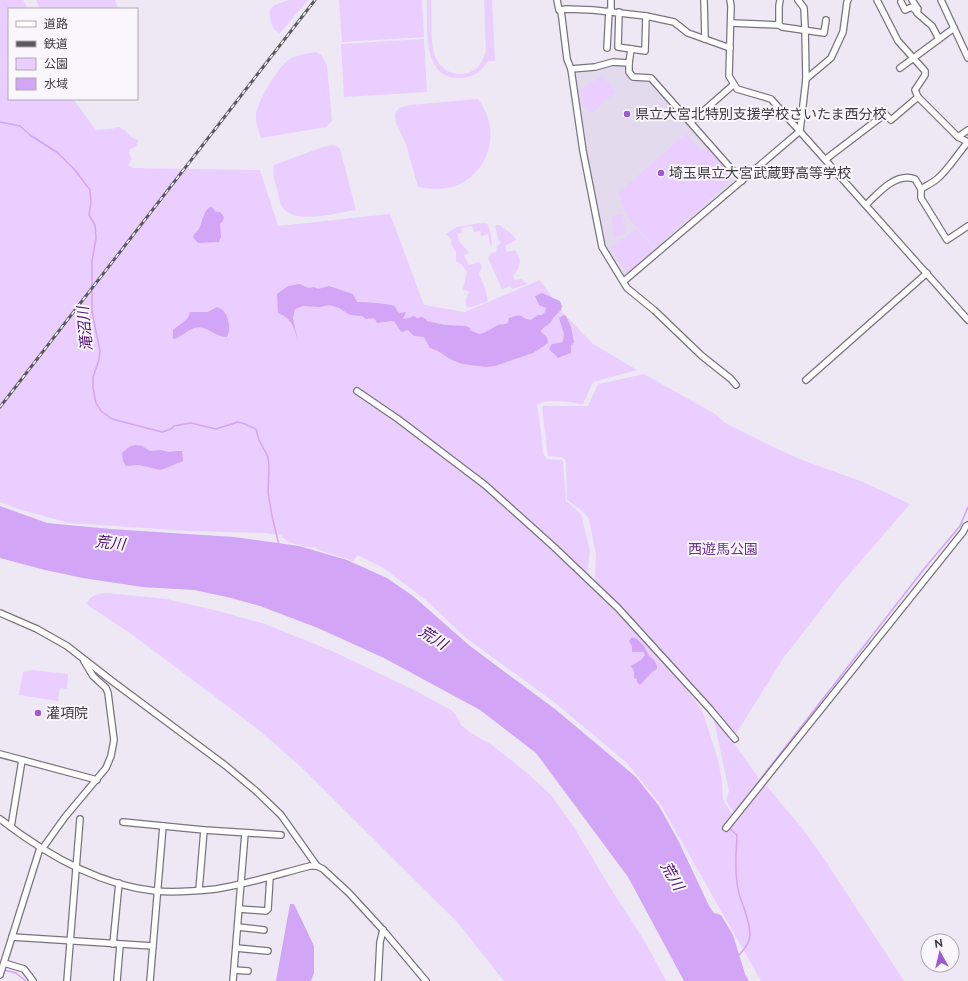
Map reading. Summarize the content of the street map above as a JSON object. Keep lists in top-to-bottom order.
{
  "water": ["滝沼川", "荒川"],
  "parks": ["西遊馬公園"],
  "places": ["県立大宮北特別支援学校さいたま西分校", "埼玉県立大宮武蔵野高等学校", "灌項院"],
  "legend": [
    "道路",
    "鉄道",
    "公園",
    "水域"
  ],
  "north": "top"
}
